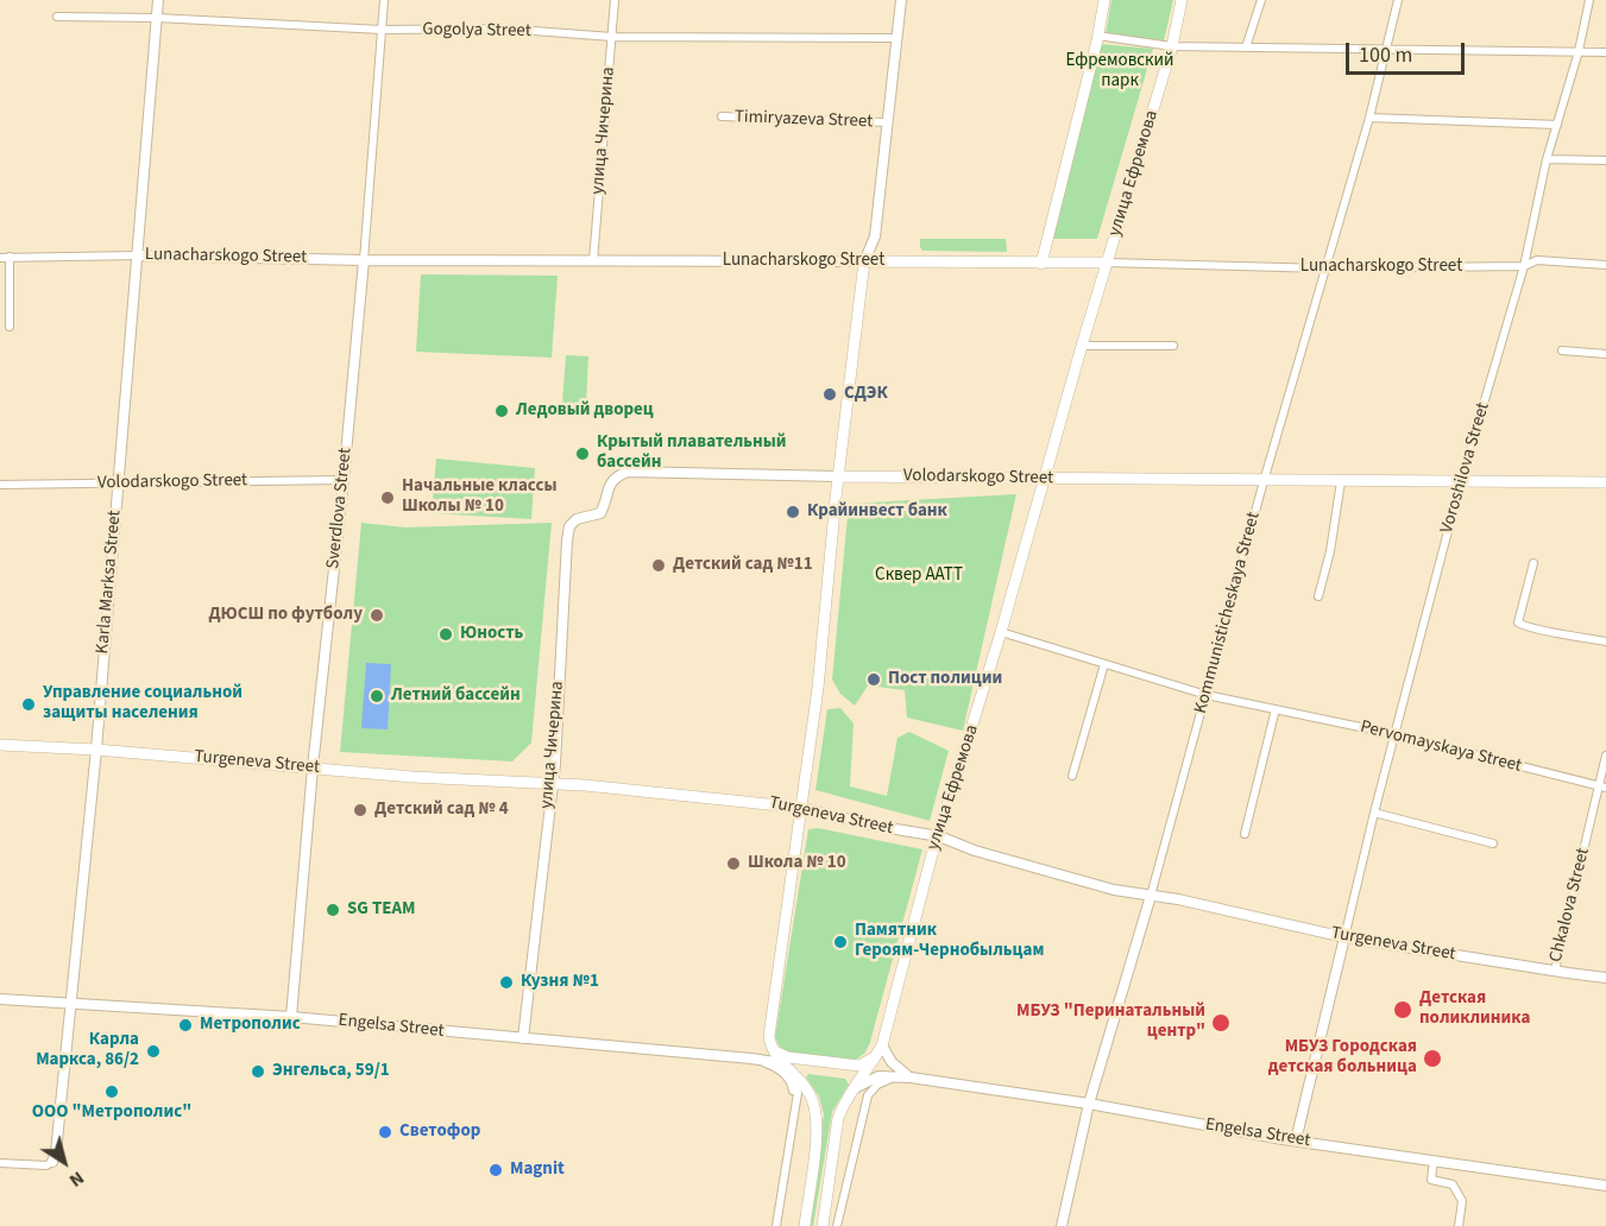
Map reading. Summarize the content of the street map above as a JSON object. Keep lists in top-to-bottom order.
{
  "streets": {
    "main road": [
      "улица Ефремова",
      "Lunacharskogo Street",
      "Volodarskogo Street",
      "Turgeneva Street"
    ],
    "street": [
      "Gogolya Street",
      "Timiryazeva Street",
      "улица Чичерина",
      "Voroshilova Street",
      "Sverdlova Street",
      "Karla Marksa Street",
      "Kommunisticheskaya Street",
      "Pervomayskaya Street",
      "Chkalova Street",
      "Engelsa Street"
    ]
  },
  "crossings": [
    ["Gogolya Street", "Timiryazeva Street"],
    ["Gogolya Street", "улица Чичерина"],
    ["Gogolya Street", "Sverdlova Street"],
    ["Gogolya Street", "Karla Marksa Street"],
    ["Timiryazeva Street", "Lunacharskogo Street"],
    ["улица Чичерина", "Lunacharskogo Street"],
    ["улица Чичерина", "Volodarskogo Street"],
    ["улица Чичерина", "Turgeneva Street"],
    ["улица Чичерина", "Engelsa Street"],
    ["улица Ефремова", "Lunacharskogo Street"],
    ["улица Ефремова", "Volodarskogo Street"],
    ["улица Ефремова", "Pervomayskaya Street"],
    ["улица Ефремова", "Turgeneva Street"],
    ["улица Ефремова", "Engelsa Street"],
    ["Lunacharskogo Street", "Voroshilova Street"],
    ["Lunacharskogo Street", "Sverdlova Street"],
    ["Lunacharskogo Street", "Karla Marksa Street"],
    ["Lunacharskogo Street", "Kommunisticheskaya Street"],
    ["Voroshilova Street", "Volodarskogo Street"],
    ["Voroshilova Street", "Pervomayskaya Street"],
    ["Voroshilova Street", "Turgeneva Street"],
    ["Voroshilova Street", "Engelsa Street"],
    ["Volodarskogo Street", "Sverdlova Street"],
    ["Volodarskogo Street", "Karla Marksa Street"],
    ["Volodarskogo Street", "Kommunisticheskaya Street"],
    ["Sverdlova Street", "Turgeneva Street"],
    ["Sverdlova Street", "Engelsa Street"],
    ["Karla Marksa Street", "Turgeneva Street"],
    ["Karla Marksa Street", "Engelsa Street"],
    ["Kommunisticheskaya Street", "Pervomayskaya Street"],
    ["Kommunisticheskaya Street", "Turgeneva Street"],
    ["Kommunisticheskaya Street", "Engelsa Street"],
    ["Pervomayskaya Street", "Chkalova Street"],
    ["Turgeneva Street", "Chkalova Street"]
  ],
  "parks": ["Ефремовский парк", "Сквер ААТТ"],
  "places": [
    "СДЭК",
    "Ледовый дворец",
    "Крытый плавательный бассейн",
    "Начальные классы Школы № 10",
    "Крайинвест банк",
    "Детский сад №11",
    "ДЮСШ по футболу",
    "Юность",
    "Пост полиции",
    "Летний бассейн",
    "Управление социальной защиты населения",
    "Детский сад № 4",
    "Школа № 10",
    "SG TEAM",
    "Памятник Героям-Чернобыльцам",
    "Кузня №1",
    "Детская поликлиника",
    "МБУЗ \"Перинатальный центр\"",
    "Метрополис",
    "Карла Маркса, 86/2",
    "МБУЗ Городская детская больница",
    "Энгельса, 59/1",
    "ООО \"Метрополис\"",
    "Светофор",
    "Magnit"
  ],
  "scale_bar": "100 m",
  "north": "bottom right"
}
